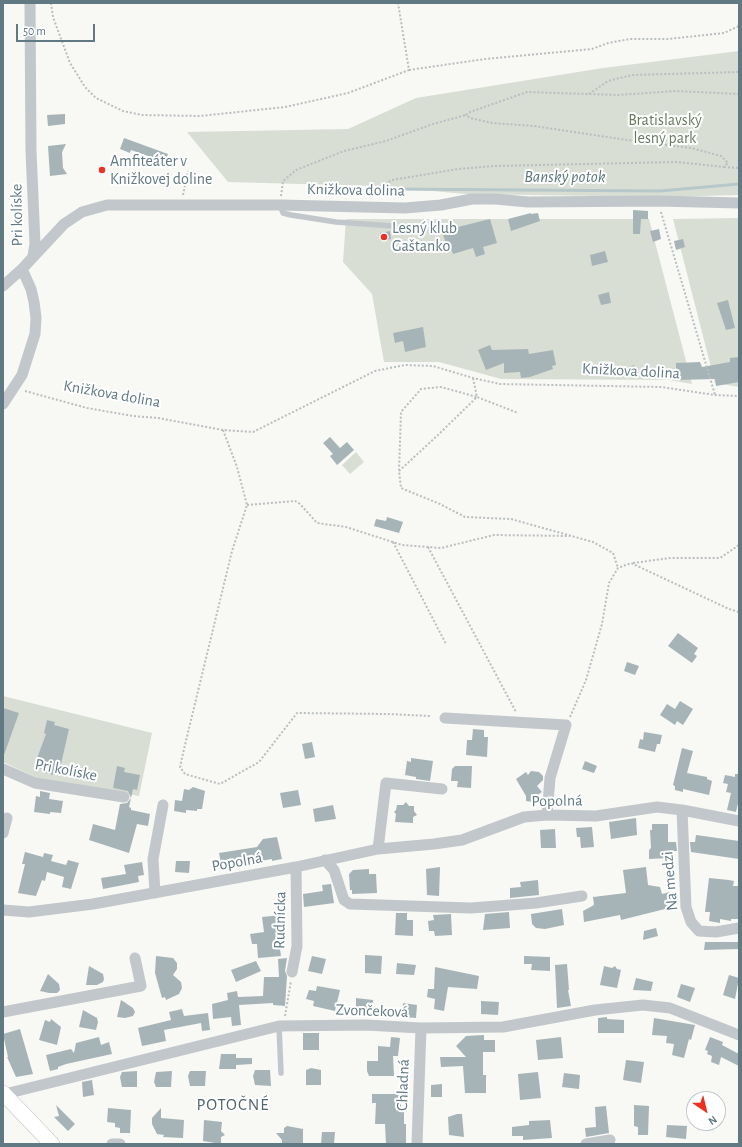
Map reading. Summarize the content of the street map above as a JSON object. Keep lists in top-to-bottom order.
{
  "streets": {
    "street": [
      "Knižkova dolina",
      "Pri kolíske",
      "Popolná",
      "Na medzi",
      "Rudnícka",
      "Zvončeková",
      "Chladná"
    ]
  },
  "crossings": [
    ["Knižkova dolina", "Pri kolíske"],
    ["Popolná", "Na medzi"],
    ["Popolná", "Rudnícka"],
    ["Zvončeková", "Chladná"]
  ],
  "districts": ["POTOČNÉ"],
  "water": ["Banský potok"],
  "parks": ["Bratislavský lesný park"],
  "places": ["Amfiteáter v Knižkovej doline", "Lesný klub Gaštanko"],
  "scale_bar": "50 m",
  "north": "bottom right"
}
